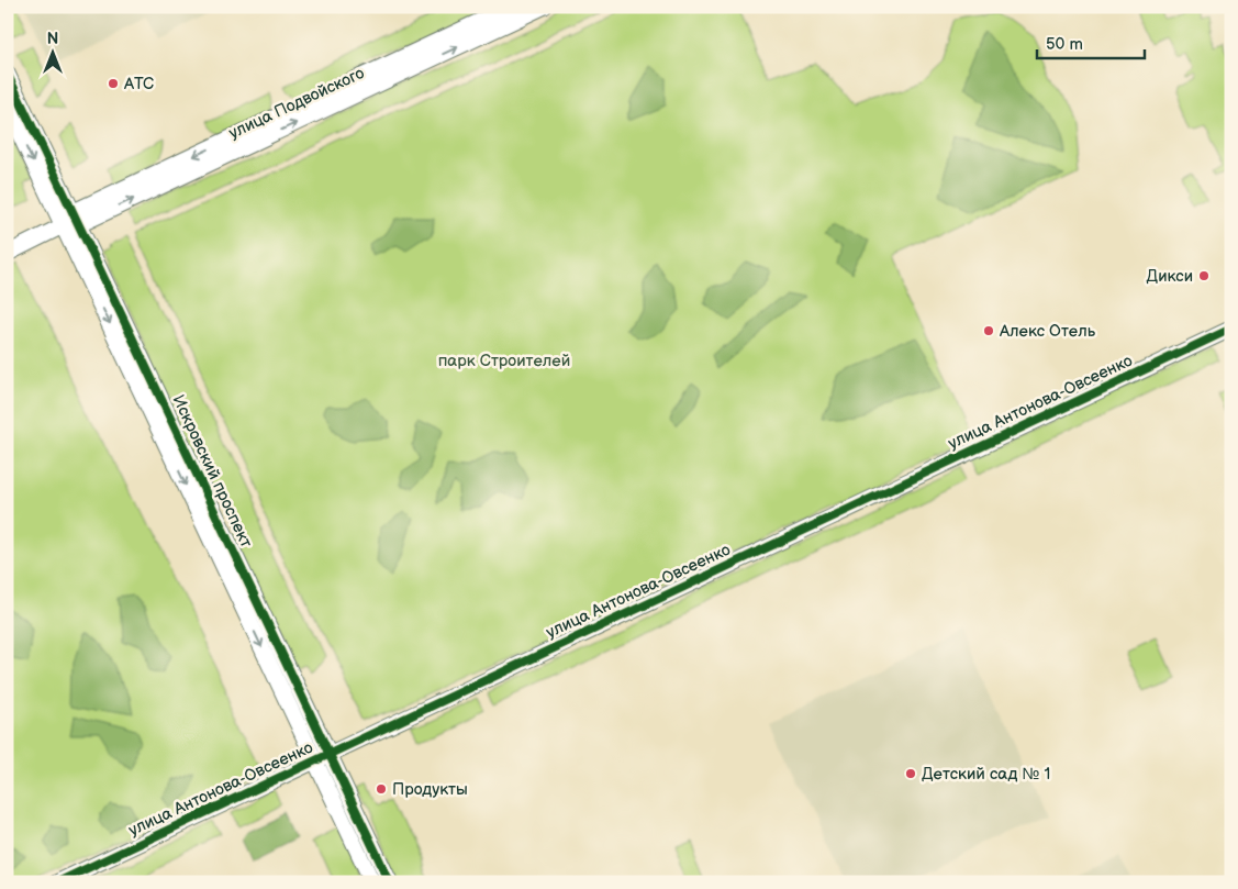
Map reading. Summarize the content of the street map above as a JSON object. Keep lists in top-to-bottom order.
{
  "streets": {
    "street": ["улица Подвойского", "улица Антонова-Овсеенко", "Искровский проспект"]
  },
  "crossings": [
    ["улица Подвойского", "Искровский проспект"],
    ["улица Антонова-Овсеенко", "Искровский проспект"]
  ],
  "parks": ["парк Строителей"],
  "places": [
    "АТС",
    "Дикси",
    "Алекс Отель",
    "Детский сад № 1",
    "Продукты"
  ],
  "scale_bar": "50 m",
  "north": "top"
}
